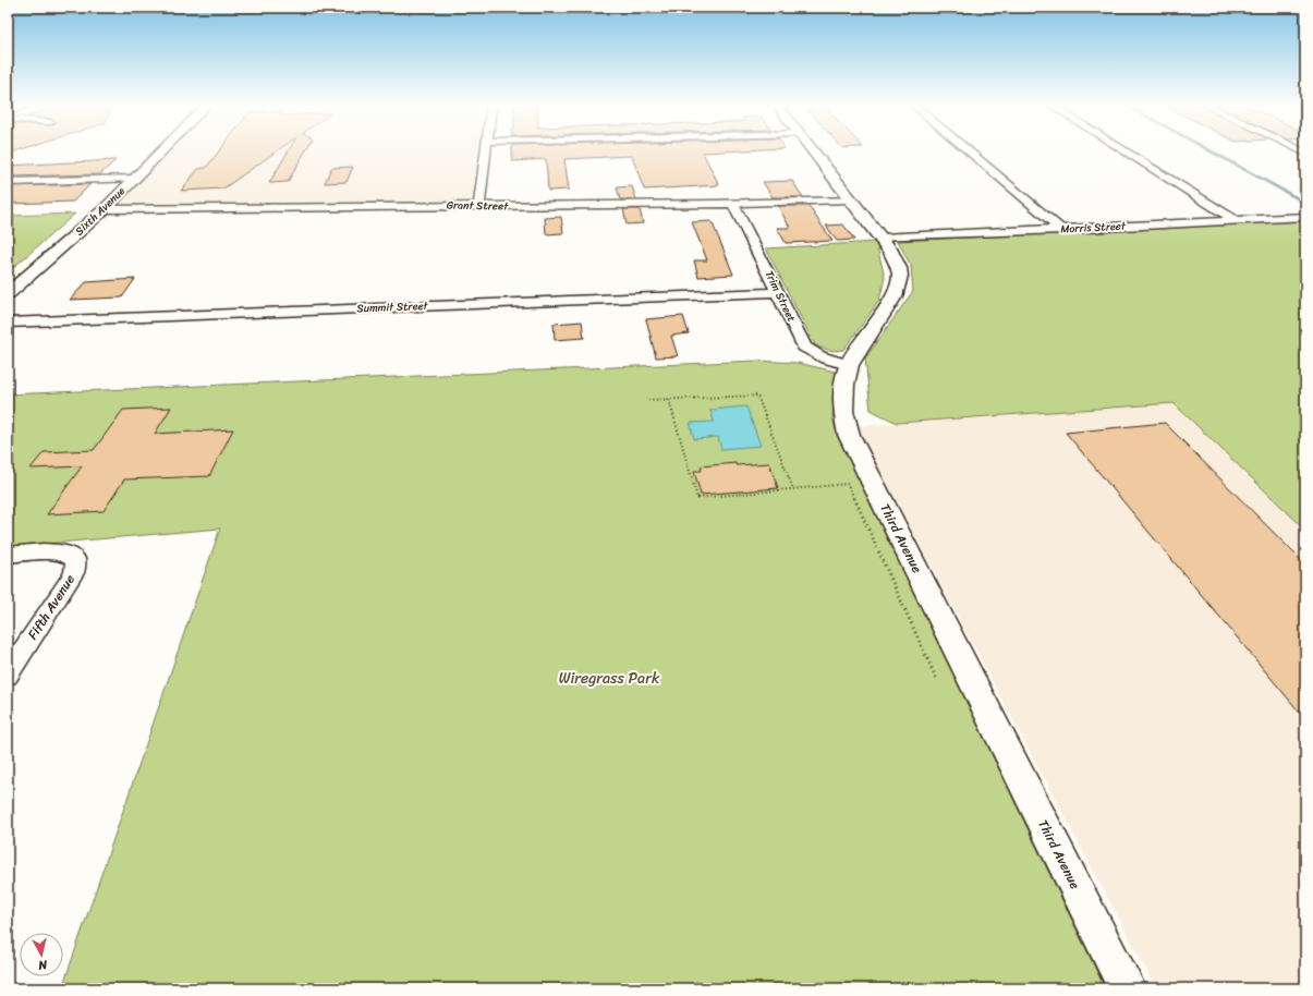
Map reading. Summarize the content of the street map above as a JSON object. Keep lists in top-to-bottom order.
{
  "streets": {
    "street": [
      "Grant Street",
      "Sixth Avenue",
      "Morris Street",
      "Trim Street",
      "Summit Street",
      "Third Avenue",
      "Fifth Avenue"
    ]
  },
  "crossings": [
    ["Grant Street", "Sixth Avenue"],
    ["Grant Street", "Trim Street"],
    ["Grant Street", "Third Avenue"],
    ["Morris Street", "Third Avenue"],
    ["Trim Street", "Summit Street"],
    ["Trim Street", "Third Avenue"]
  ],
  "parks": ["Wiregrass Park"],
  "north": "bottom"
}
